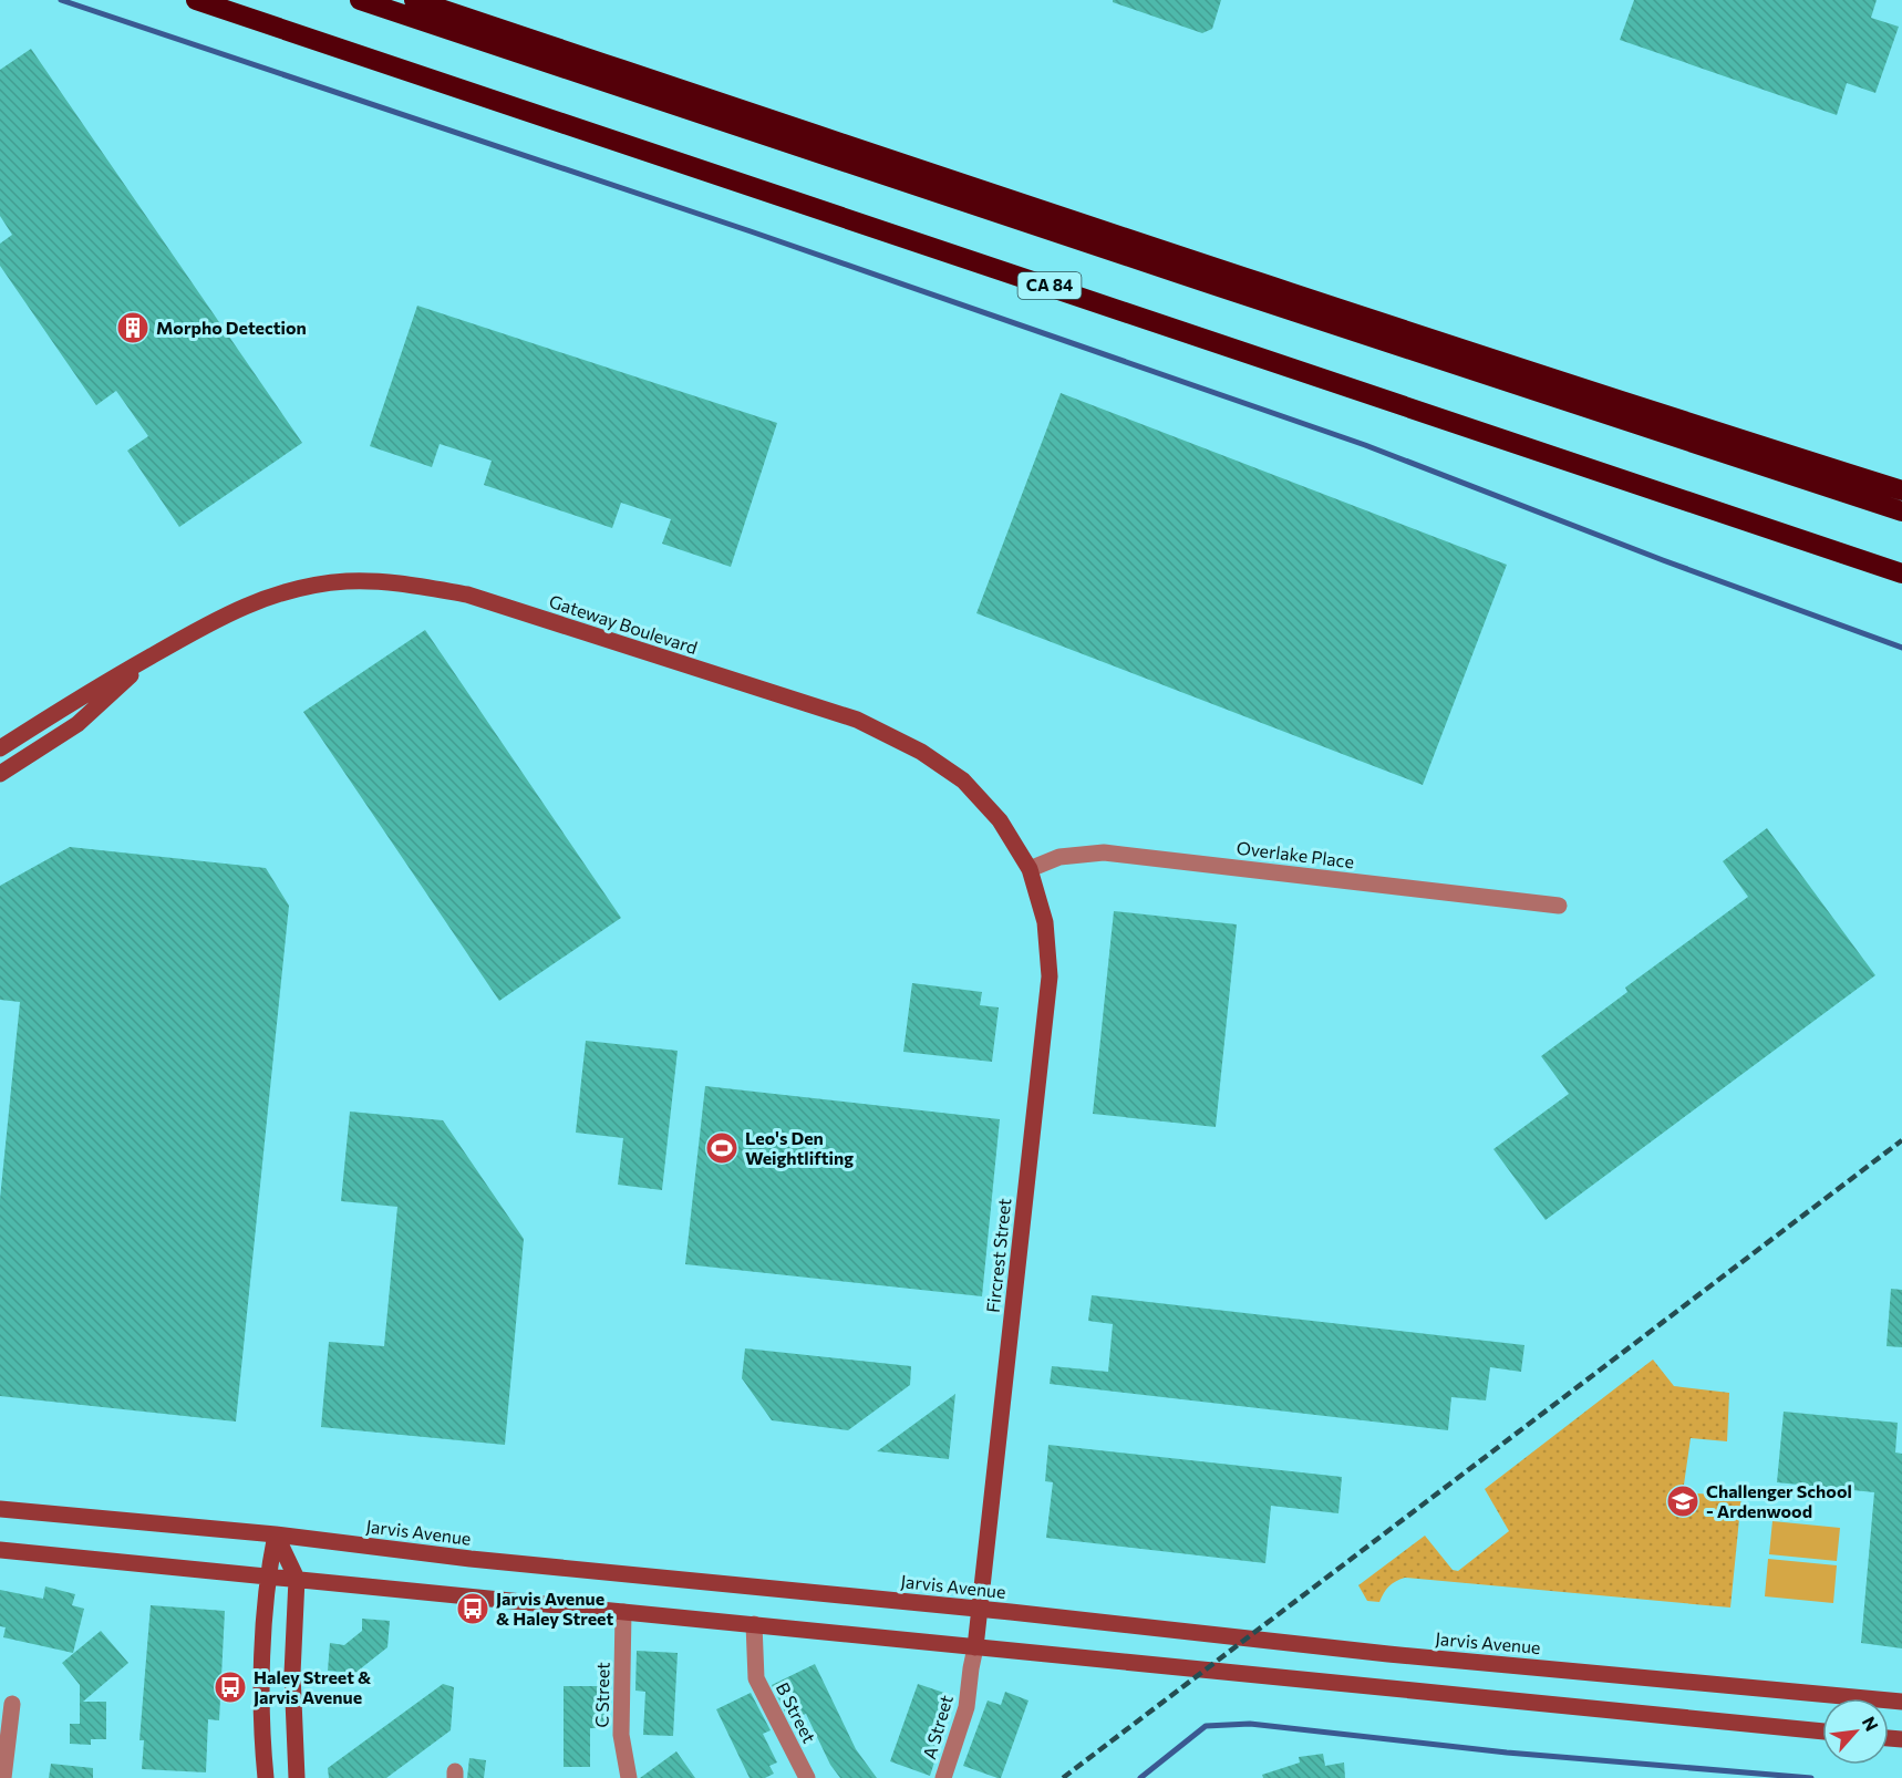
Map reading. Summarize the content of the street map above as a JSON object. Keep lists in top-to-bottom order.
{
  "streets": {
    "highway": ["CA 84"],
    "main road": ["Gateway Boulevard", "Fircrest Street", "Jarvis Avenue"],
    "street": [
      "Overlake Place",
      "C Street",
      "B Street",
      "A Street"
    ]
  },
  "crossings": [
    ["Gateway Boulevard", "Overlake Place"],
    ["Gateway Boulevard", "Fircrest Street"],
    ["Overlake Place", "Fircrest Street"],
    ["Fircrest Street", "Jarvis Avenue"],
    ["Fircrest Street", "A Street"]
  ],
  "places": {
    "building": ["Morpho Detection"],
    "sports": ["Leo's Den Weightlifting"],
    "school or university": ["Challenger School - Ardenwood"],
    "bus stop": ["Jarvis Avenue & Haley Street", "Haley Street & Jarvis Avenue"]
  },
  "north": "top right"
}
